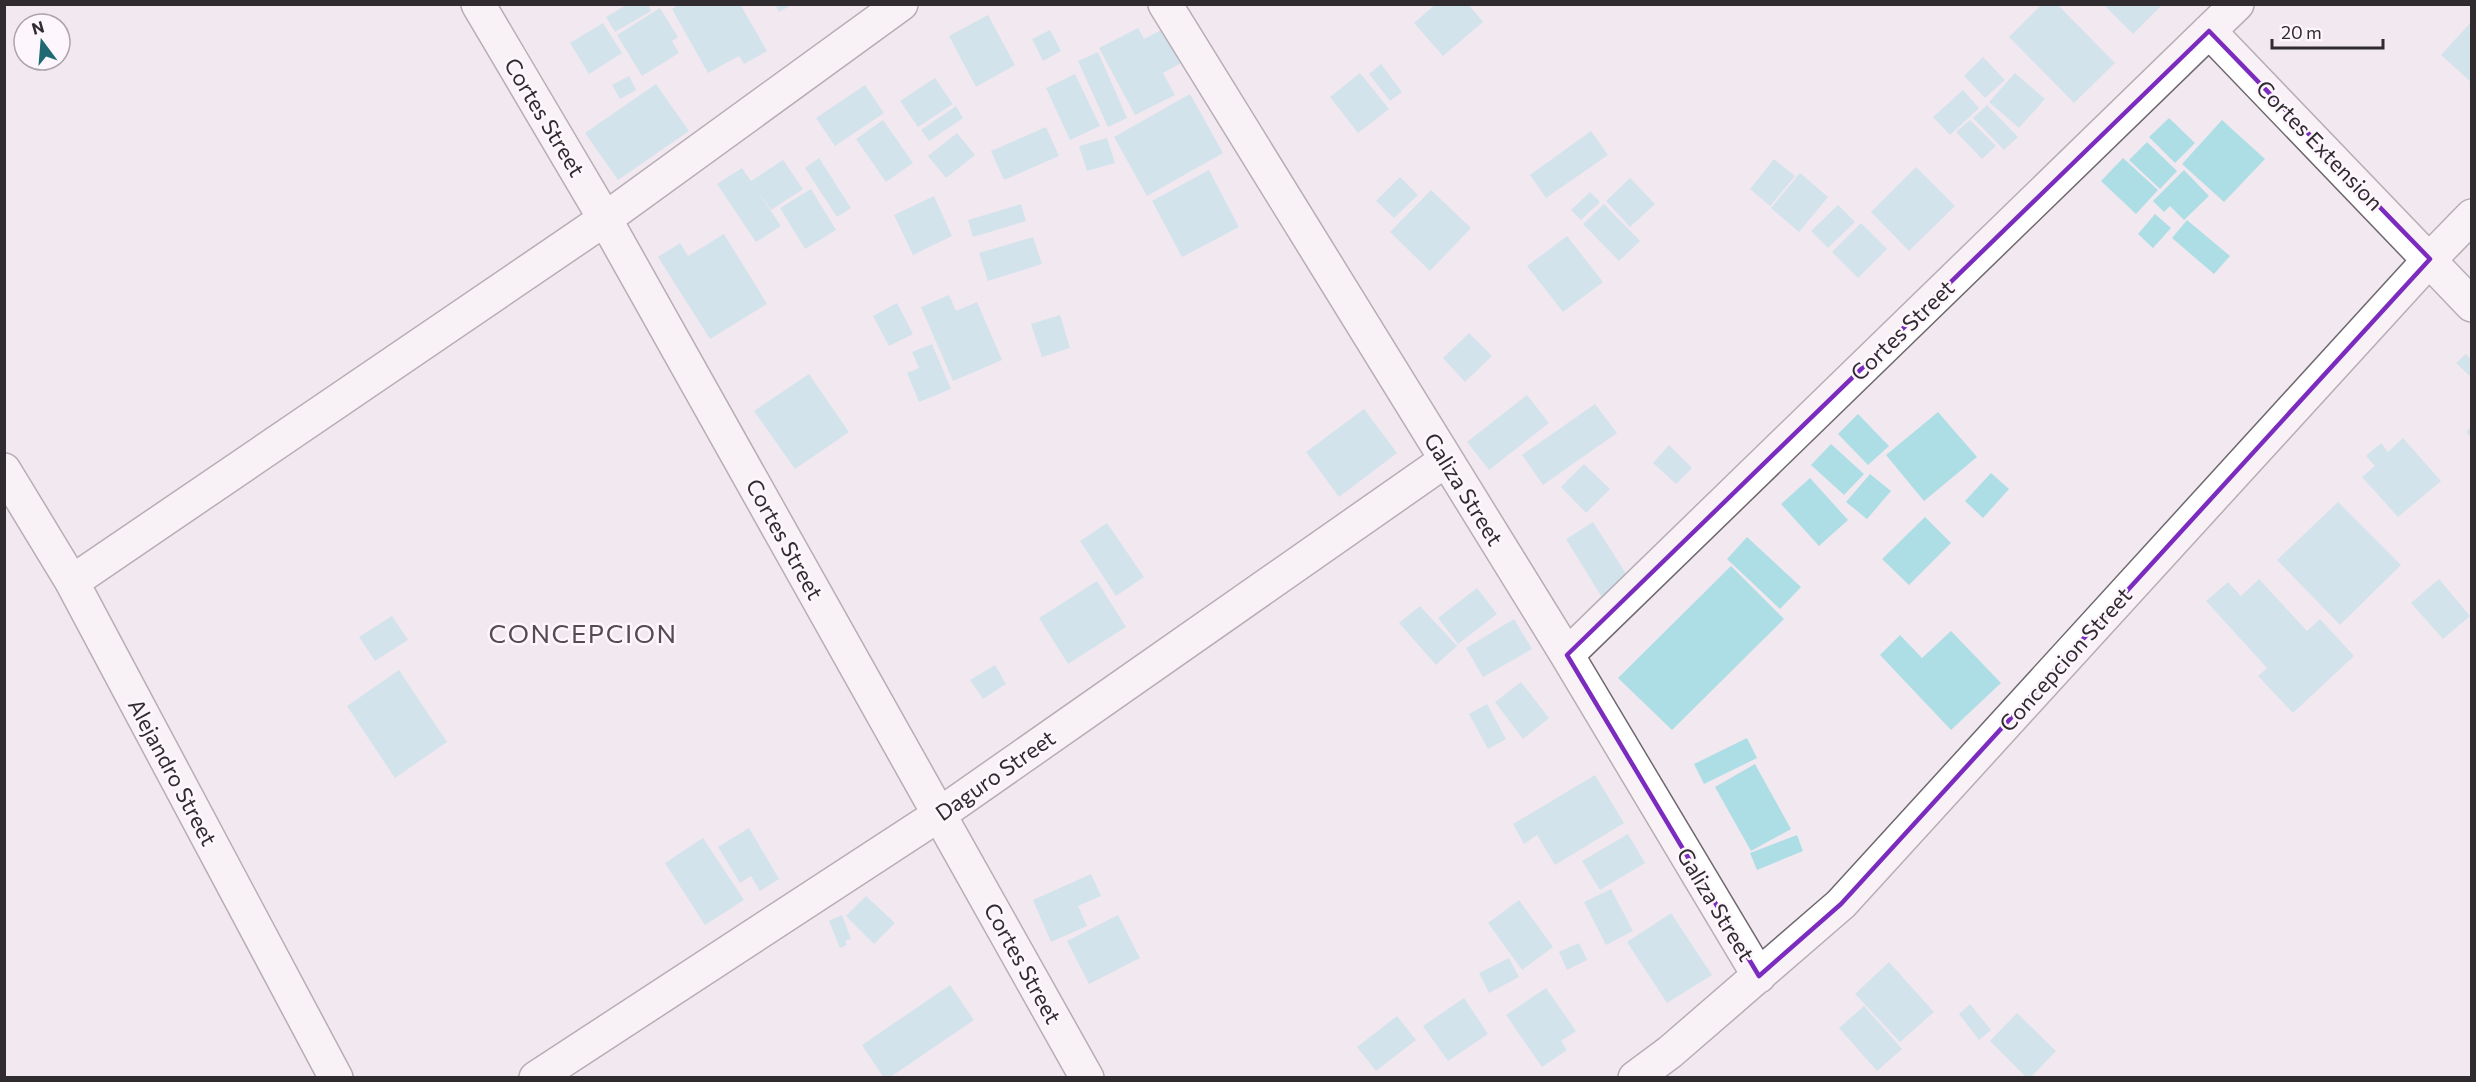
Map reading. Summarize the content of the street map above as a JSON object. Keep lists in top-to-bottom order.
{
  "streets": {
    "street": [
      "Cortes Street",
      "Cortes Extension",
      "Galiza Street",
      "Concepcion Street",
      "Alejandro Street",
      "Daguro Street"
    ]
  },
  "crossings": [
    ["Cortes Street", "Cortes Extension"],
    ["Cortes Street", "Galiza Street"],
    ["Cortes Street", "Daguro Street"],
    ["Cortes Extension", "Concepcion Street"],
    ["Galiza Street", "Concepcion Street"],
    ["Galiza Street", "Daguro Street"]
  ],
  "districts": ["CONCEPCION"],
  "scale_bar": "20 m",
  "north": "top"
}
